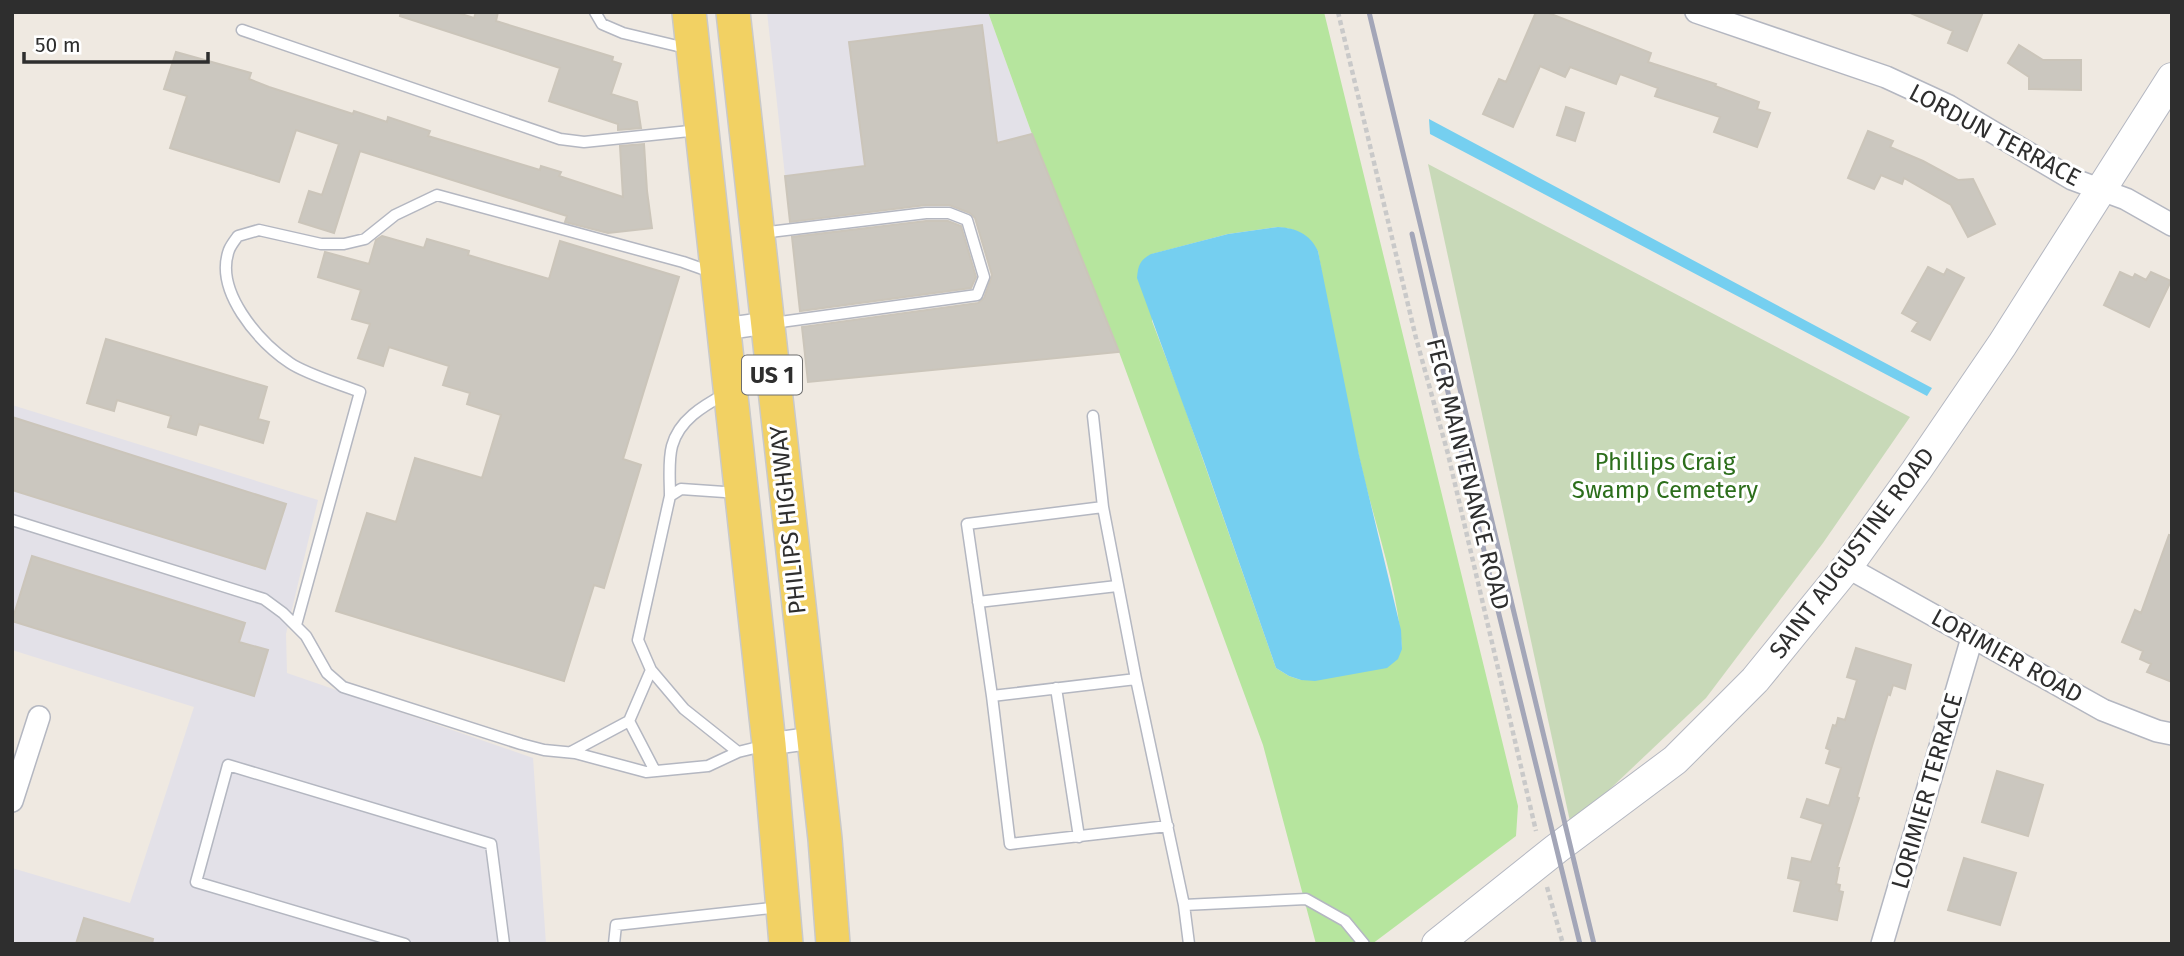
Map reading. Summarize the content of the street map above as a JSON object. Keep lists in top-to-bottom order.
{
  "streets": {
    "main road": ["US 1", "PHILIPS HIGHWAY", "SAINT AUGUSTINE ROAD"],
    "street": ["LORDUN TERRACE", "LORIMIER ROAD", "LORIMIER TERRACE"],
    "path": ["FECR MAINTENANCE ROAD"]
  },
  "crossings": [
    ["LORDUN TERRACE", "SAINT AUGUSTINE ROAD"],
    ["FECR MAINTENANCE ROAD", "SAINT AUGUSTINE ROAD"],
    ["SAINT AUGUSTINE ROAD", "LORIMIER ROAD"],
    ["LORIMIER ROAD", "LORIMIER TERRACE"]
  ],
  "parks": ["Phillips Craig Swamp Cemetery"],
  "scale_bar": "50 m"
}
